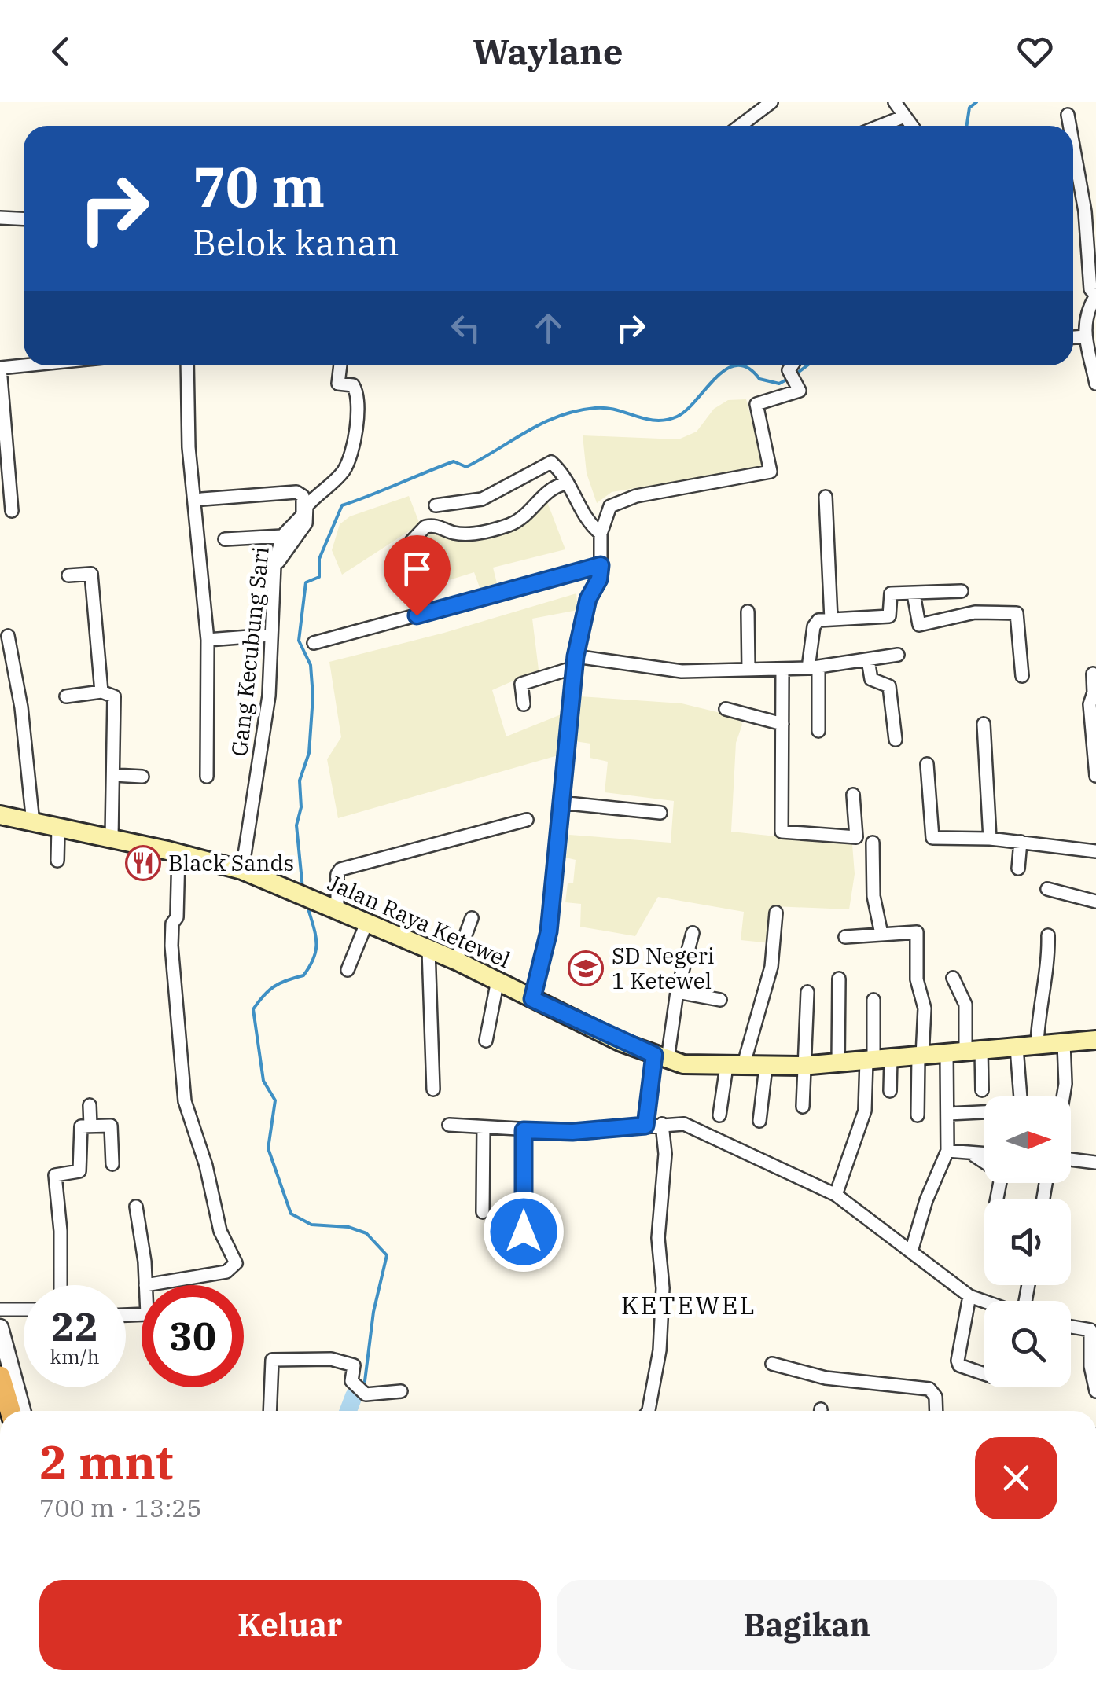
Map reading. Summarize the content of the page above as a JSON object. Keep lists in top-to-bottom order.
{
  "streets": {
    "main road": ["Jalan Raya Ketewel"],
    "street": ["Gang Kecubung Sari"]
  },
  "crossings": [
    ["Gang Kecubung Sari", "Jalan Raya Ketewel"]
  ],
  "districts": ["KETEWEL"],
  "places": {
    "restaurant": ["Black Sands"],
    "school or university": ["SD Negeri 1 Ketewel"]
  },
  "north": "right",
  "page": {
    "header": "Waylane",
    "turn": ["70 m", "Belok kanan"],
    "speed": "22 km/h",
    "limit": "30",
    "heading": ["2 mnt", "700 m · 13:25"],
    "buttons": ["Keluar", "Bagikan"]
  }
}
